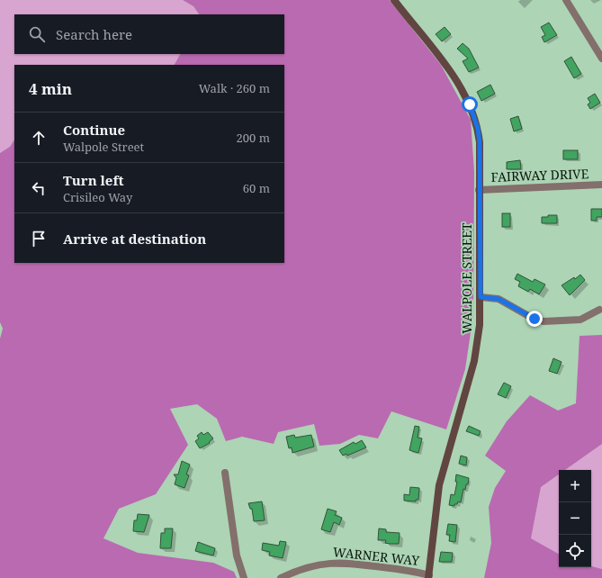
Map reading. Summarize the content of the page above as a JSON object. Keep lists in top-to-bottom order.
{
  "streets": {
    "main road": ["WALPOLE STREET"],
    "street": ["FAIRWAY DRIVE", "WARNER WAY"]
  },
  "crossings": [
    ["FAIRWAY DRIVE", "WALPOLE STREET"],
    ["WALPOLE STREET", "WARNER WAY"]
  ],
  "page": {
    "search": "Search here",
    "heading": ["4 min", "Walk · 260 m"],
    "list": [
      ["Continue", "Walpole Street", "200 m"],
      ["Turn left", "Crisileo Way", "60 m"],
      "Arrive at destination"
    ],
    "map_buttons": ["+", "−"]
  }
}
